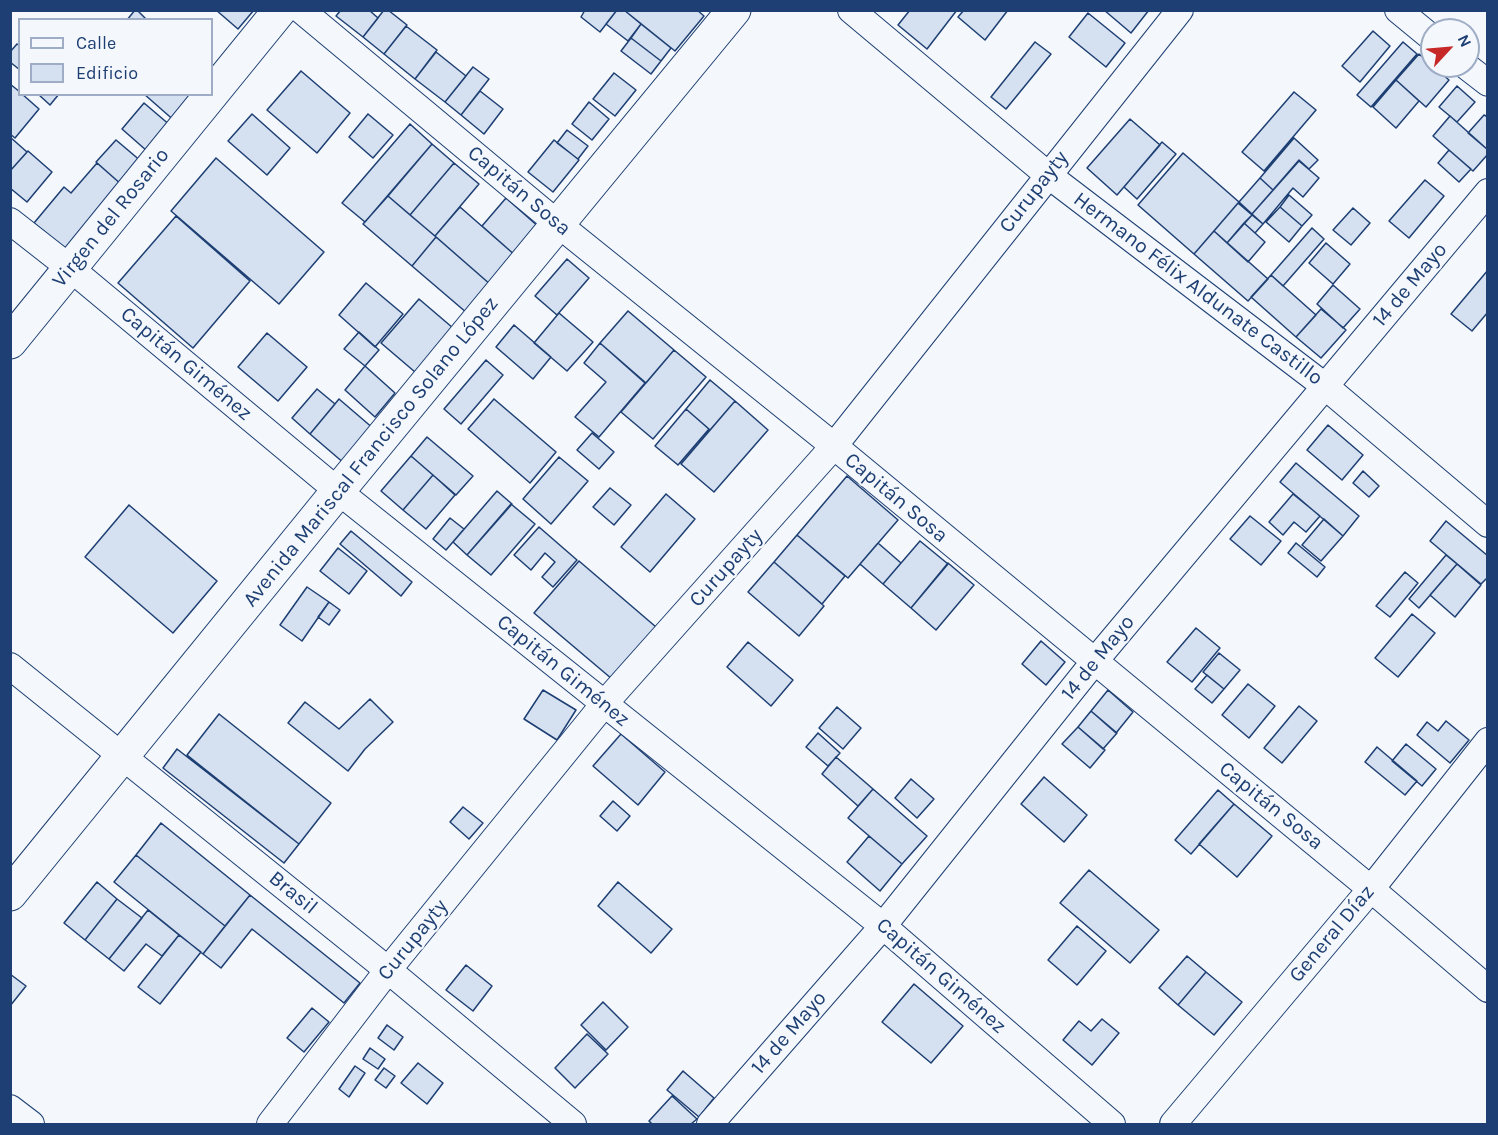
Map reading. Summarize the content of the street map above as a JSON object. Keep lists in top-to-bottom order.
{
  "streets": {
    "main road": ["Virgen del Rosario", "Avenida Mariscal Francisco Solano López"],
    "street": [
      "Capitán Sosa",
      "Curupayty",
      "14 de Mayo",
      "Hermano Félix Aldunate Castillo",
      "Capitán Giménez",
      "Brasil",
      "General Díaz"
    ]
  },
  "crossings": [
    ["Capitán Sosa", "Curupayty"],
    ["Capitán Sosa", "14 de Mayo"],
    ["Capitán Sosa", "Avenida Mariscal Francisco Solano López"],
    ["Capitán Sosa", "General Díaz"],
    ["Curupayty", "Hermano Félix Aldunate Castillo"],
    ["Curupayty", "Capitán Giménez"],
    ["Curupayty", "Brasil"],
    ["Virgen del Rosario", "Capitán Giménez"],
    ["14 de Mayo", "Hermano Félix Aldunate Castillo"],
    ["14 de Mayo", "Capitán Giménez"],
    ["Capitán Giménez", "Avenida Mariscal Francisco Solano López"],
    ["Avenida Mariscal Francisco Solano López", "Brasil"]
  ],
  "legend": ["Calle", "Edificio"],
  "north": "top right"
}
